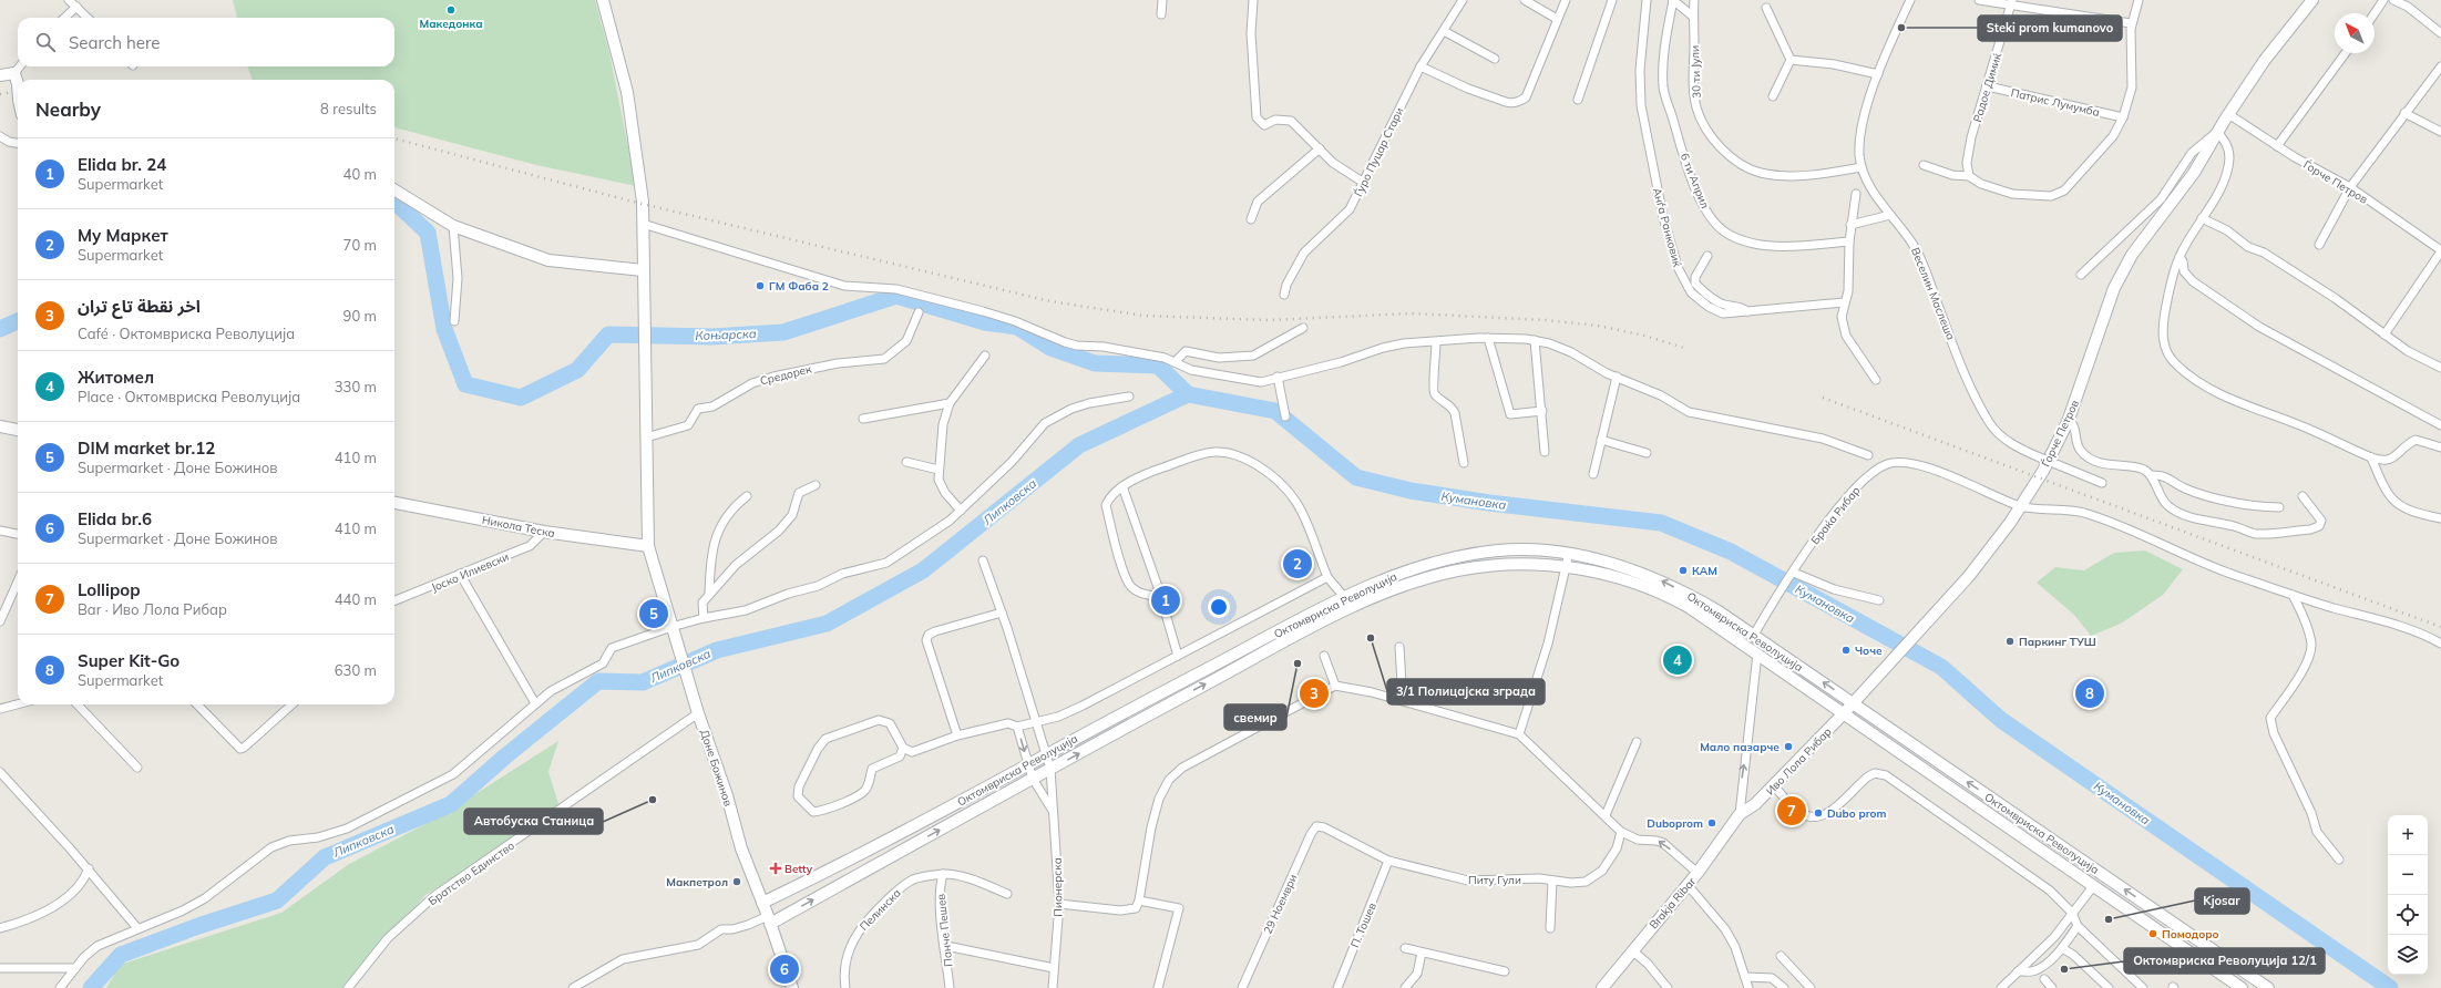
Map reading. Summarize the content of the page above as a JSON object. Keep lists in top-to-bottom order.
{
  "streets": {
    "street": [
      "30 ти Јули",
      "Радое Димиќ",
      "Патрис Лумумба",
      "Ѓуро Пуцар Стари",
      "6 ти Април",
      "Ѓорче Петров",
      "Анѓа Ранковиќ",
      "Веселин Маслеша",
      "Средорек",
      "Браќа Рибар",
      "Никола Теска",
      "Јоско Илиевски",
      "Октомвриска Револуција",
      "Иво Лола Рибар",
      "Доне Божинов",
      "Братство Единство",
      "Питу Гули",
      "Пионерска",
      "Brakja Ribar",
      "29 Ноември",
      "Пелинска",
      "П. Тошев",
      "Панче Пешев"
    ]
  },
  "crossings": [
    ["30 ти Јули", "Веселин Маслеша"],
    ["Радое Димиќ", "Патрис Лумумба"],
    ["Ѓорче Петров", "Браќа Рибар"],
    ["Ѓорче Петров", "Октомвриска Револуција"],
    ["Ѓорче Петров", "Иво Лола Рибар"],
    ["Средорек", "Доне Божинов"],
    ["Браќа Рибар", "Октомвриска Револуција"],
    ["Никола Теска", "Јоско Илиевски"],
    ["Никола Теска", "Доне Божинов"],
    ["Октомвриска Револуција", "Иво Лола Рибар"],
    ["Октомвриска Револуција", "Доне Божинов"],
    ["Октомвриска Револуција", "Пионерска"],
    ["Иво Лола Рибар", "Brakja Ribar"],
    ["Доне Божинов", "Братство Единство"],
    ["Питу Гули", "29 Ноември"],
    ["Питу Гули", "П. Тошев"],
    ["Пелинска", "Панче Пешев"]
  ],
  "water": ["Коњарска", "Кумановка", "Липковска"],
  "places": {
    "other": [
      "Македонка",
      "Steki prom kumanovo",
      "ГМ Фаба 2",
      "КАМ",
      "3/1 Полицајска зграда",
      "Паркинг ТУШ",
      "Чоче",
      "свемир",
      "Мало пазарче",
      "Автобуска Станица",
      "Dubo prom",
      "Duboprom",
      "Макпетрол",
      "Kjosar",
      "Помодоро",
      "Октомвриска Револуција 12/1"
    ],
    "health": ["Betty"]
  },
  "north": "top left",
  "page": {
    "search": "Search here",
    "heading": ["Nearby", "8 results"],
    "list": [
      {
        "mark": "1",
        "name": "Elida br. 24",
        "note": "Supermarket",
        "value": "40 m"
      },
      {
        "mark": "2",
        "name": "Му Маркет",
        "note": "Supermarket",
        "value": "70 m"
      },
      {
        "mark": "3",
        "name": "اخر نقطة تاع تران",
        "note": "Café · Октомвриска Револуција",
        "value": "90 m"
      },
      {
        "mark": "4",
        "name": "Житомел",
        "note": "Place · Октомвриска Револуција",
        "value": "330 m"
      },
      {
        "mark": "5",
        "name": "DIM market br.12",
        "note": "Supermarket · Доне Божинов",
        "value": "410 m"
      },
      {
        "mark": "6",
        "name": "Elida br.6",
        "note": "Supermarket · Доне Божинов",
        "value": "410 m"
      },
      {
        "mark": "7",
        "name": "Lollipop",
        "note": "Bar · Иво Лола Рибар",
        "value": "440 m"
      },
      {
        "mark": "8",
        "name": "Super Kit-Go",
        "note": "Supermarket",
        "value": "630 m"
      }
    ],
    "pins": [
      "2",
      "1",
      "5",
      "4",
      "3",
      "8",
      "7",
      "6"
    ],
    "map_buttons": ["+", "−"]
  }
}
